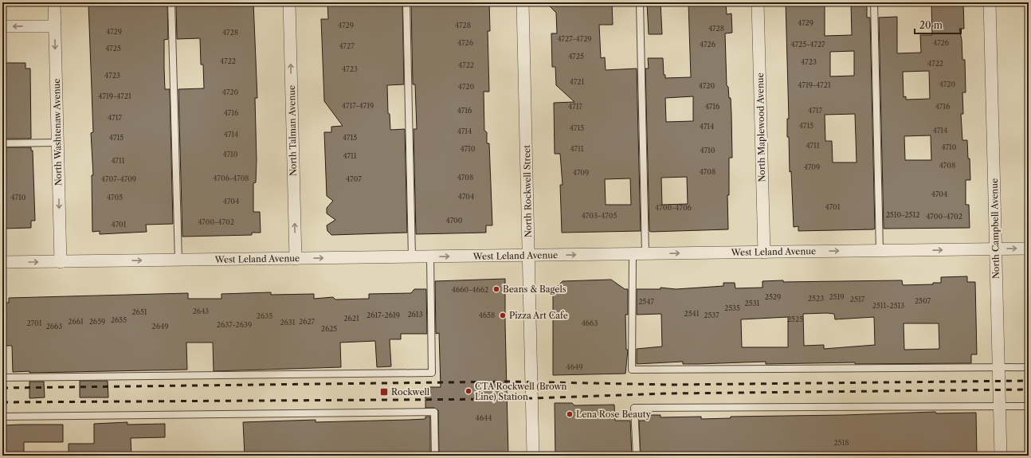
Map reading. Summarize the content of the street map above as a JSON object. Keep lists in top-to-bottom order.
{
  "streets": {
    "street": [
      "North Maplewood Avenue",
      "North Talman Avenue",
      "North Washtenaw Avenue",
      "North Rockwell Street",
      "North Campbell Avenue",
      "West Leland Avenue"
    ]
  },
  "crossings": [
    ["North Maplewood Avenue", "West Leland Avenue"],
    ["North Talman Avenue", "West Leland Avenue"],
    ["North Washtenaw Avenue", "West Leland Avenue"],
    ["North Rockwell Street", "West Leland Avenue"],
    ["North Campbell Avenue", "West Leland Avenue"]
  ],
  "one_way": ["North Talman Avenue", "North Washtenaw Avenue", "West Leland Avenue"],
  "places": {
    "other": [
      "Beans & Bagels",
      "Pizza Art Cafe",
      "CTA Rockwell (Brown Line) Station",
      "Lena Rose Beauty"
    ],
    "transit": ["Rockwell"]
  },
  "house_numbers": [
    "4729",
    "4729",
    "4728",
    "4728",
    "4729",
    "4728",
    "4727-4729",
    "4726",
    "4726",
    "4726",
    "4725-4727",
    "4727",
    "4725",
    "4725",
    "4722",
    "4723",
    "4722",
    "4722",
    "4723",
    "4723",
    "4721",
    "4720",
    "4719-4721",
    "4720",
    "4720",
    "4720",
    "4719-4721",
    "4717-4719",
    "4717",
    "4716",
    "4716",
    "4716",
    "4717",
    "4716",
    "4717",
    "4715",
    "4714",
    "4715",
    "4714",
    "4714",
    "4714",
    "4715",
    "4715",
    "4711",
    "4710",
    "4710",
    "4711",
    "4710",
    "4710",
    "4711",
    "4711",
    "4708",
    "4709",
    "4708",
    "4709",
    "4708",
    "4706-4708",
    "4707-4709",
    "4707",
    "4704",
    "4704",
    "4710",
    "4705",
    "4704",
    "4701",
    "4700-4706",
    "2510-2512",
    "4703-4705",
    "4700-4702",
    "4700",
    "4700-4702",
    "4701",
    "4660-4662",
    "2529",
    "2519",
    "2523",
    "2517",
    "2507",
    "2547",
    "2531",
    "2511-2513",
    "2535",
    "2643",
    "2651",
    "2541",
    "2613",
    "2617-2619",
    "4658",
    "2537",
    "2635",
    "2621",
    "2525",
    "2655",
    "2661",
    "2659",
    "2627",
    "2631",
    "2701",
    "4663",
    "2637-2639",
    "2663",
    "2649",
    "2625",
    "4649",
    "4644",
    "2518"
  ],
  "scale_bar": "20 m"
}
